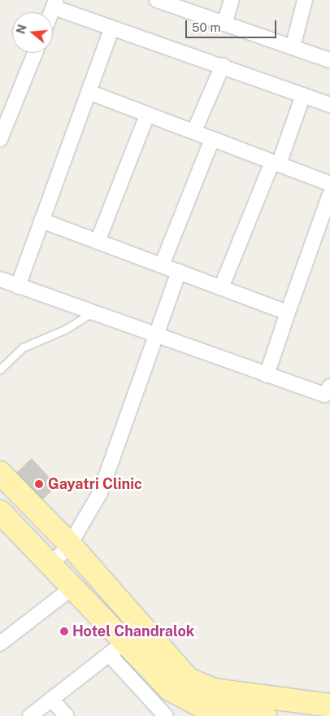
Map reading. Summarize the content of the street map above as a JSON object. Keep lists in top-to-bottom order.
{
  "places": ["Gayatri Clinic", "Hotel Chandralok"],
  "scale_bar": "50 m",
  "north": "left"
}
